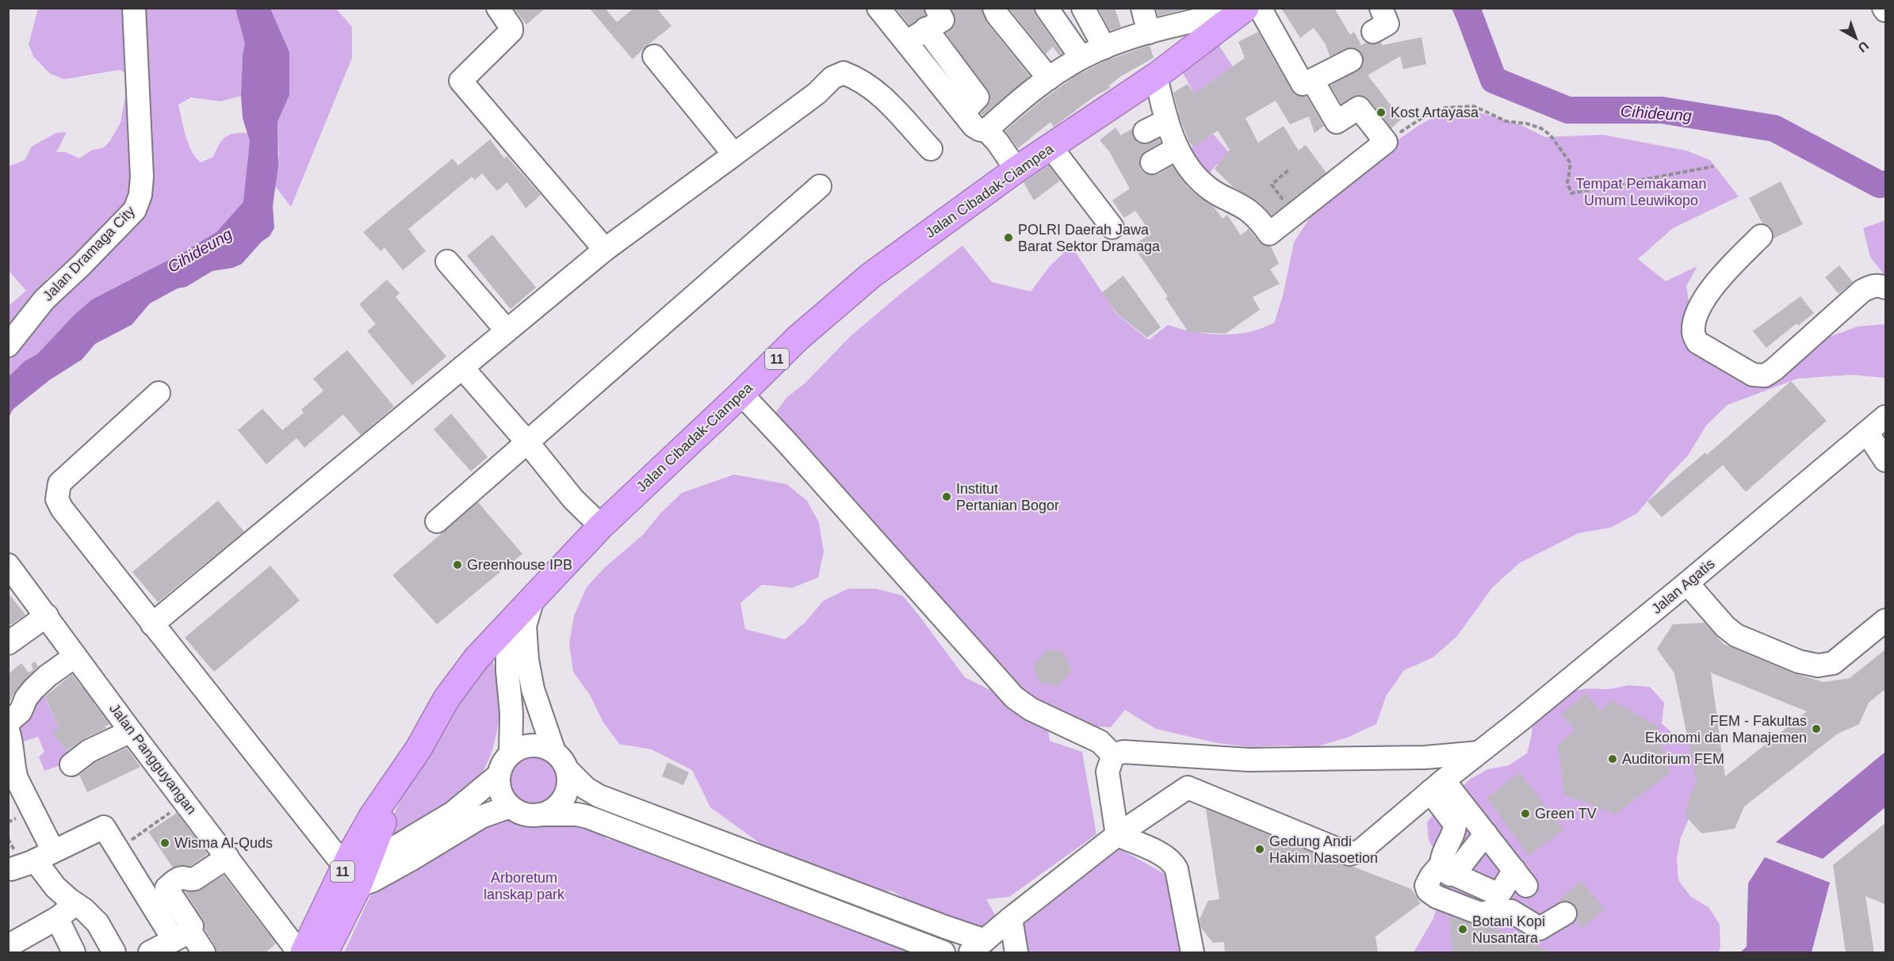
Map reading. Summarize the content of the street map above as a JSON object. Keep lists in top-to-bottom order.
{
  "streets": {
    "highway": ["Jalan Cibadak-Ciampea", "11"],
    "street": ["Jalan Dramaga City", "Jalan Agatis", "Jalan Pangguyangan"]
  },
  "crossings": [
    ["Jalan Cibadak-Ciampea", "11"]
  ],
  "water": ["Cihideung"],
  "parks": ["Tempat Pemakaman Umum Leuwikopo", "Arboretum lanskap park"],
  "places": [
    "Kost Artayasa",
    "POLRI Daerah Jawa Barat Sektor Dramaga",
    "Institut Pertanian Bogor",
    "Greenhouse IPB",
    "FEM - Fakultas Ekonomi dan Manajemen",
    "Auditorium FEM",
    "Green TV",
    "Wisma Al-Quds",
    "Gedung Andi Hakim Nasoetion",
    "Botani Kopi Nusantara"
  ],
  "north": "bottom right"
}
